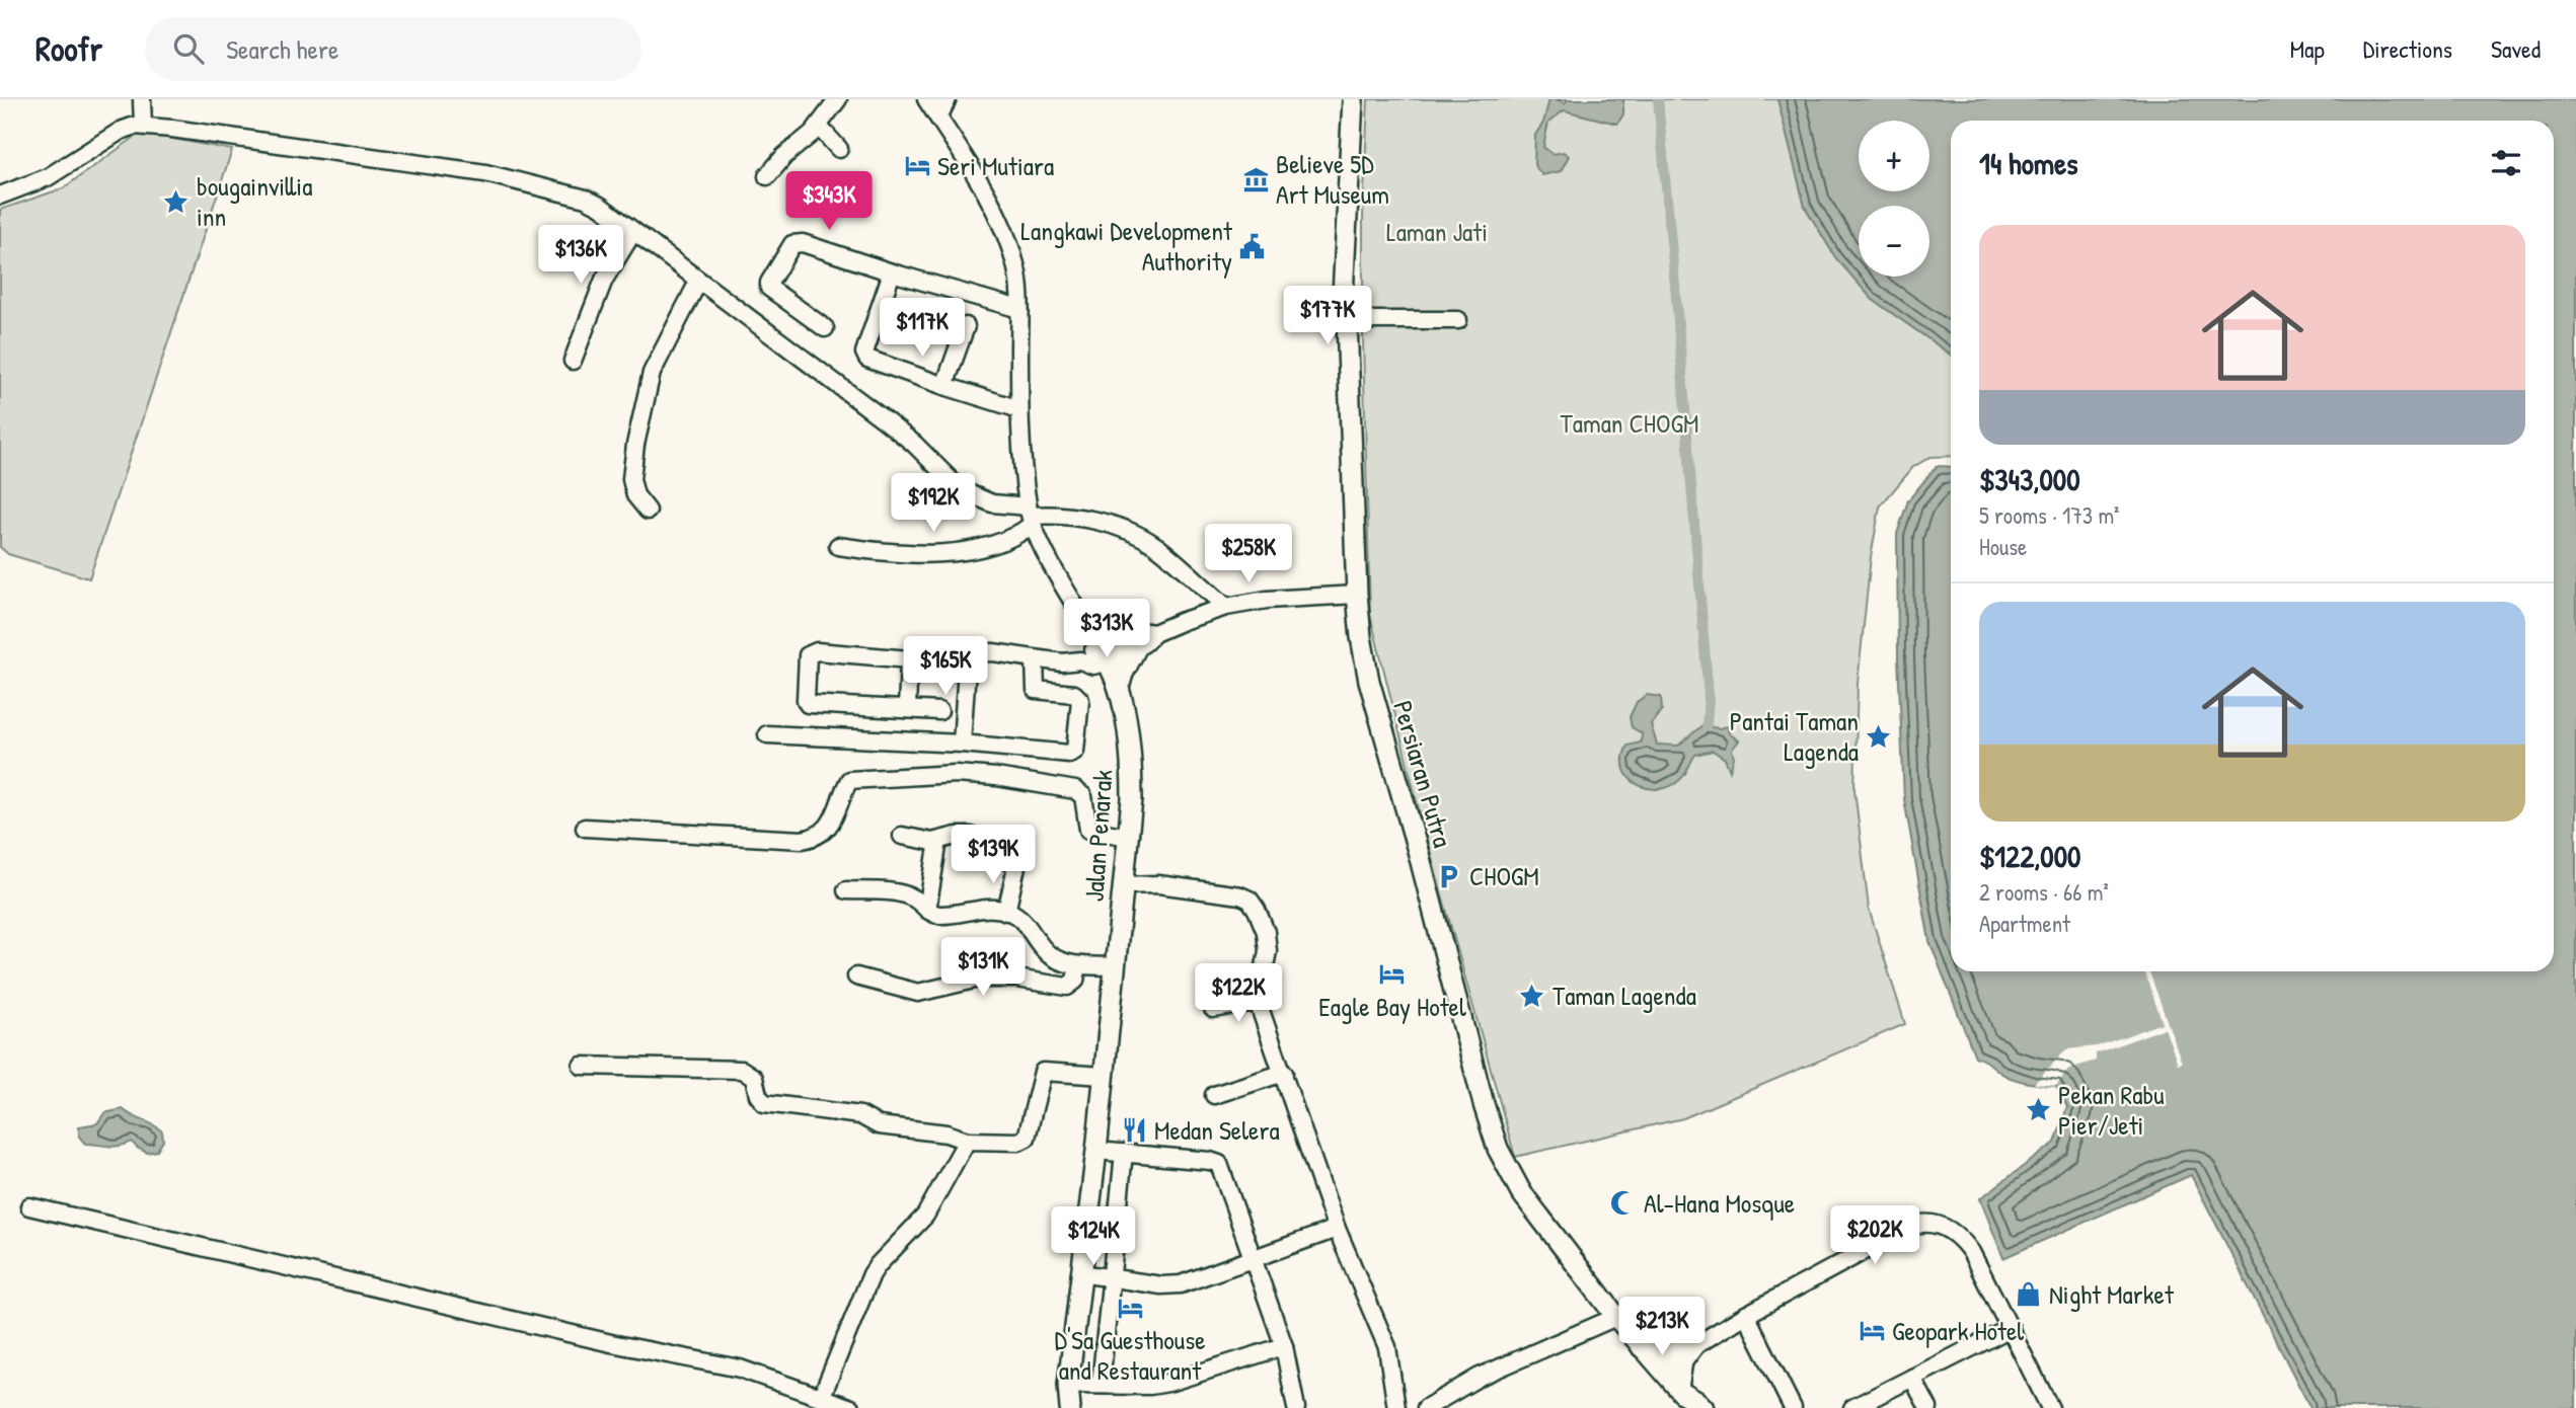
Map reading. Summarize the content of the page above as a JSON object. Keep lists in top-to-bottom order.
{
  "streets": {
    "main road": ["Persiaran Putra", "Jalan Penarak"]
  },
  "parks": ["Laman Jati", "Taman CHOGM"],
  "places": {
    "hotel": [
      "Seri Mutiara",
      "Eagle Bay Hotel",
      "D'Sa Guesthouse and Restaurant",
      "Geopark Hotel"
    ],
    "museum": ["Believe 5D Art Museum"],
    "place": [
      "bougainvillia inn",
      "Pantai Taman Lagenda",
      "Taman Lagenda",
      "Pekan Rabu Pier/Jeti"
    ],
    "public building": ["Langkawi Development Authority"],
    "parking": ["CHOGM"],
    "restaurant": ["Medan Selera"],
    "mosque": ["Al-Hana Mosque"],
    "shop": ["Night Market"]
  },
  "page": {
    "header": "Roofr",
    "search": "Search here",
    "nav": ["Map", "Directions", "Saved"],
    "map_buttons": ["+", "−"],
    "heading": "14 homes",
    "price": [
      "$343K",
      "$136K",
      "$177K",
      "$117K",
      "$192K",
      "$258K",
      "$313K",
      "$165K",
      "$139K",
      "$131K",
      "$122K",
      "$202K",
      "$124K",
      "$213K"
    ],
    "list": [
      {
        "name": "$343,000",
        "note": "5 rooms · 173 m² · House"
      },
      {
        "name": "$122,000",
        "note": "2 rooms · 66 m² · Apartment"
      }
    ]
  }
}
